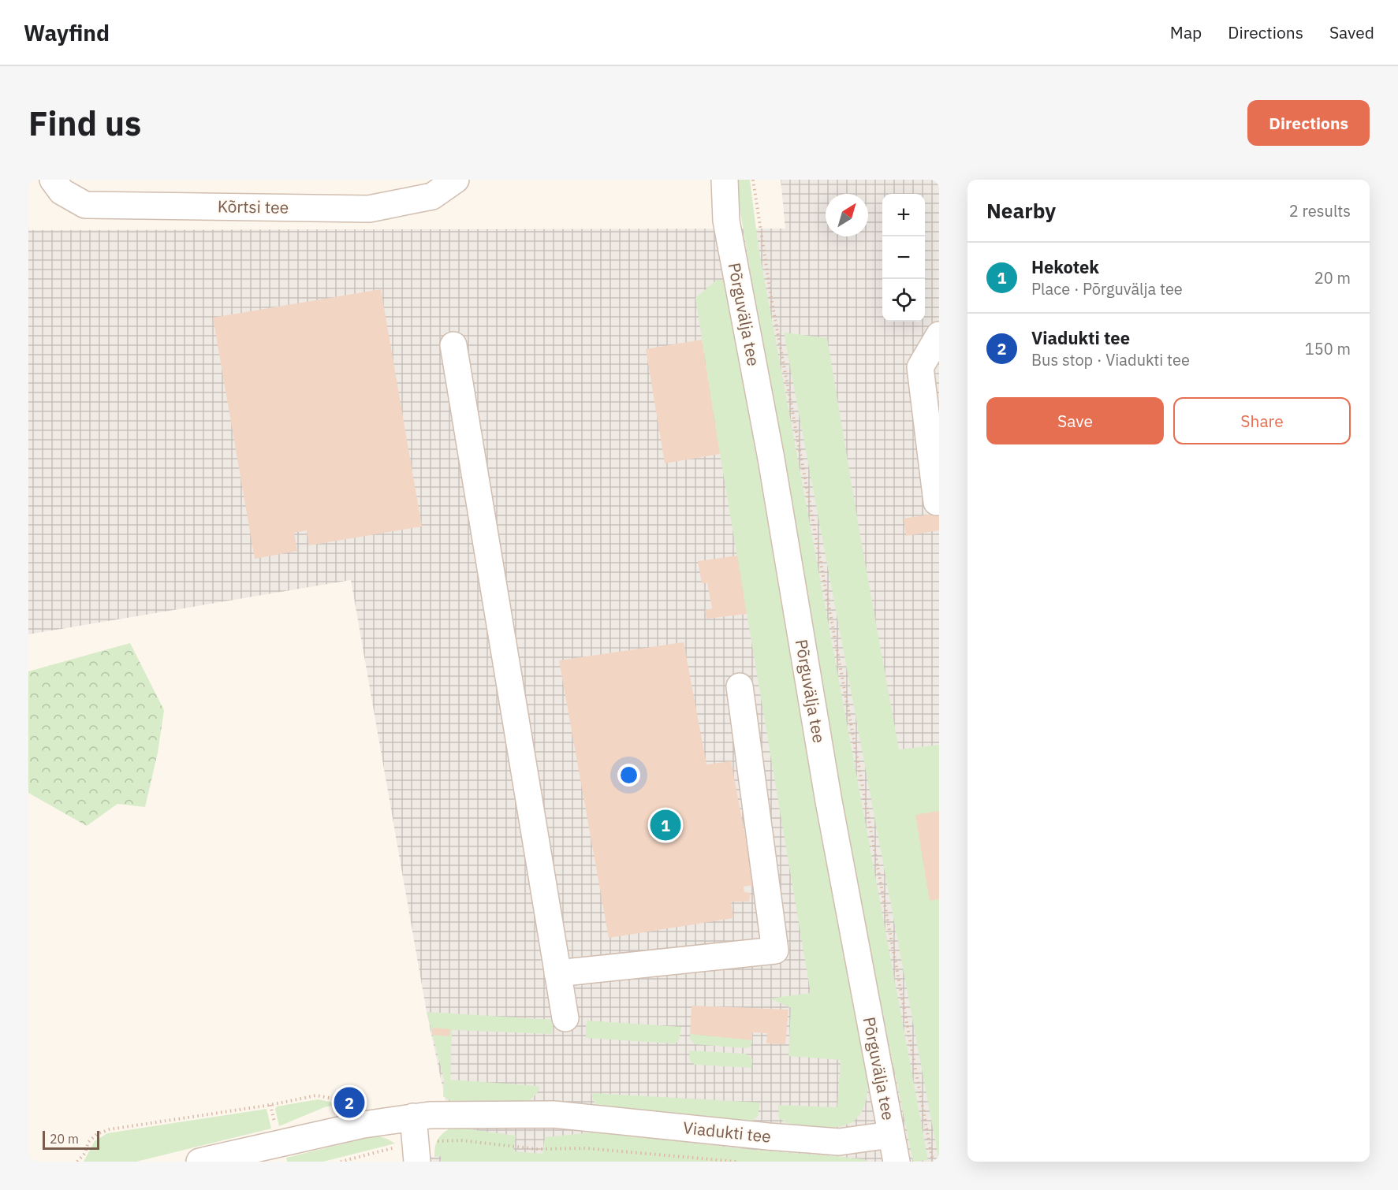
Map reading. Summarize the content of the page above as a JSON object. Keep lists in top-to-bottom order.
{
  "streets": {
    "street": ["Kõrtsi tee", "Põrguvälja tee", "Viadukti tee"]
  },
  "crossings": [
    ["Põrguvälja tee", "Viadukti tee"]
  ],
  "scale_bar": "20 m",
  "north": "top right",
  "page": {
    "header": "Wayfind",
    "nav": ["Map", "Directions", "Saved"],
    "buttons": [
      "Directions",
      ["Save", "Share"]
    ],
    "title": "Find us",
    "heading": ["Nearby", "2 results"],
    "map_buttons": ["+", "−"],
    "list": [
      {
        "mark": "1",
        "name": "Hekotek",
        "note": "Place · Põrguvälja tee",
        "value": "20 m"
      },
      {
        "mark": "2",
        "name": "Viadukti tee",
        "note": "Bus stop · Viadukti tee",
        "value": "150 m"
      }
    ],
    "pins": ["1", "2"],
    "scale": "20 m"
  }
}
